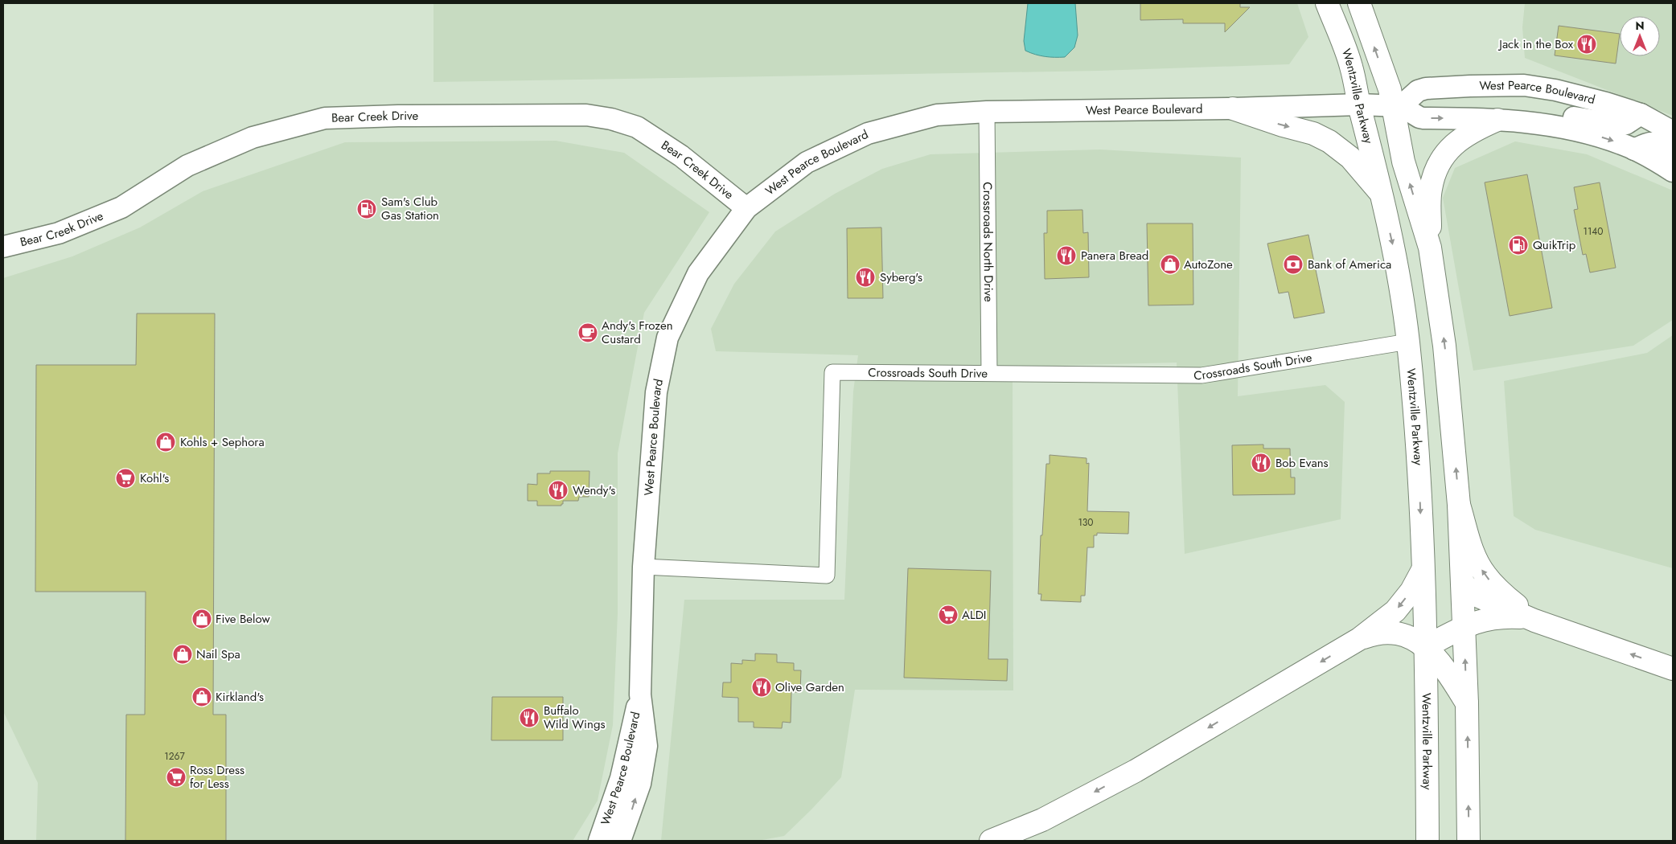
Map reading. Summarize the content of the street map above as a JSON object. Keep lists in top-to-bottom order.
{
  "streets": {
    "main road": ["Wentzville Parkway"],
    "street": [
      "West Pearce Boulevard",
      "Bear Creek Drive",
      "Crossroads North Drive",
      "Crossroads South Drive"
    ]
  },
  "crossings": [
    ["West Pearce Boulevard", "Wentzville Parkway"],
    ["West Pearce Boulevard", "Bear Creek Drive"],
    ["West Pearce Boulevard", "Crossroads North Drive"],
    ["West Pearce Boulevard", "Crossroads South Drive"],
    ["Wentzville Parkway", "Crossroads South Drive"],
    ["Crossroads North Drive", "Crossroads South Drive"]
  ],
  "places": {
    "restaurant": [
      "Jack in the Box",
      "Panera Bread",
      "Syberg's",
      "Bob Evans",
      "Wendy's",
      "Olive Garden",
      "Buffalo Wild Wings"
    ],
    "fuel station": ["Sam's Club Gas Station", "QuikTrip"],
    "shop": [
      "AutoZone",
      "Kohls + Sephora",
      "Five Below",
      "Nail Spa",
      "Kirkland's"
    ],
    "bank": ["Bank of America"],
    "cafe": ["Andy's Frozen Custard"],
    "supermarket": ["Kohl's", "ALDI", "Ross Dress for Less"]
  },
  "house_numbers": ["1140", "130", "1267"],
  "north": "top"
}
